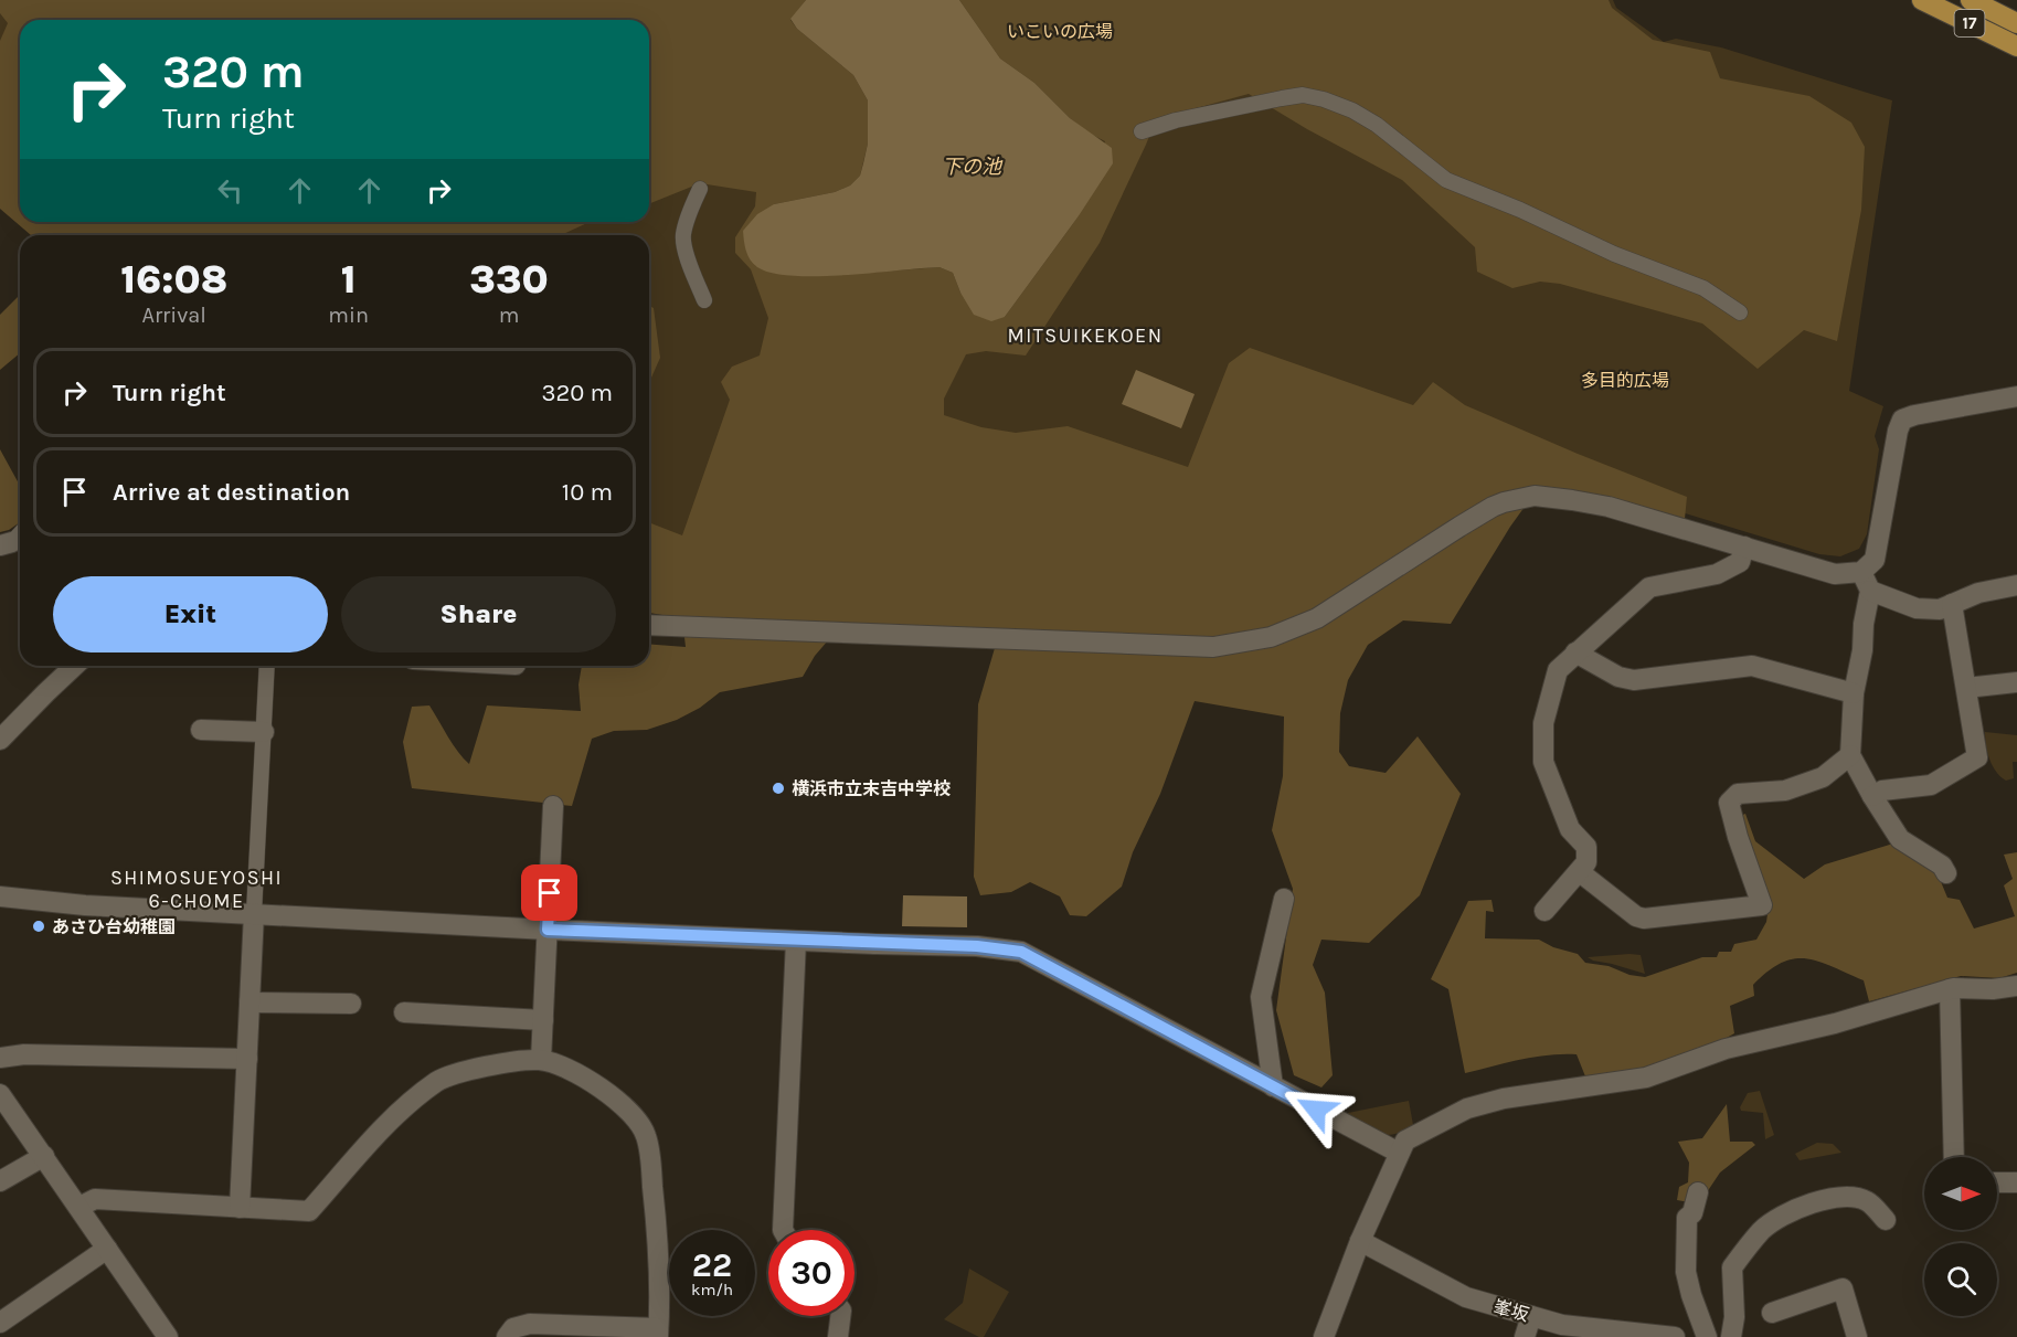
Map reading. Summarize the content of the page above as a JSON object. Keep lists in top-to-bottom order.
{
  "streets": {
    "main road": ["17"],
    "street": ["峯坂"]
  },
  "districts": ["MITSUIKEKOEN", "SHIMOSUEYOSHI 6-CHOME"],
  "water": ["下の池"],
  "parks": ["いこいの広場", "多目的広場"],
  "places": ["横浜市立末吉中学校", "あさひ台幼稚園"],
  "north": "right",
  "page": {
    "turn": ["320 m", "Turn right"],
    "eta": [
      "16:08",
      "Arrival",
      "1",
      "min",
      "330",
      "m"
    ],
    "list": [
      {
        "name": "Turn right",
        "value": "320 m"
      },
      {
        "name": "Arrive at destination",
        "value": "10 m"
      }
    ],
    "buttons": ["Exit", "Share"],
    "speed": "22 km/h",
    "limit": "30"
  }
}
